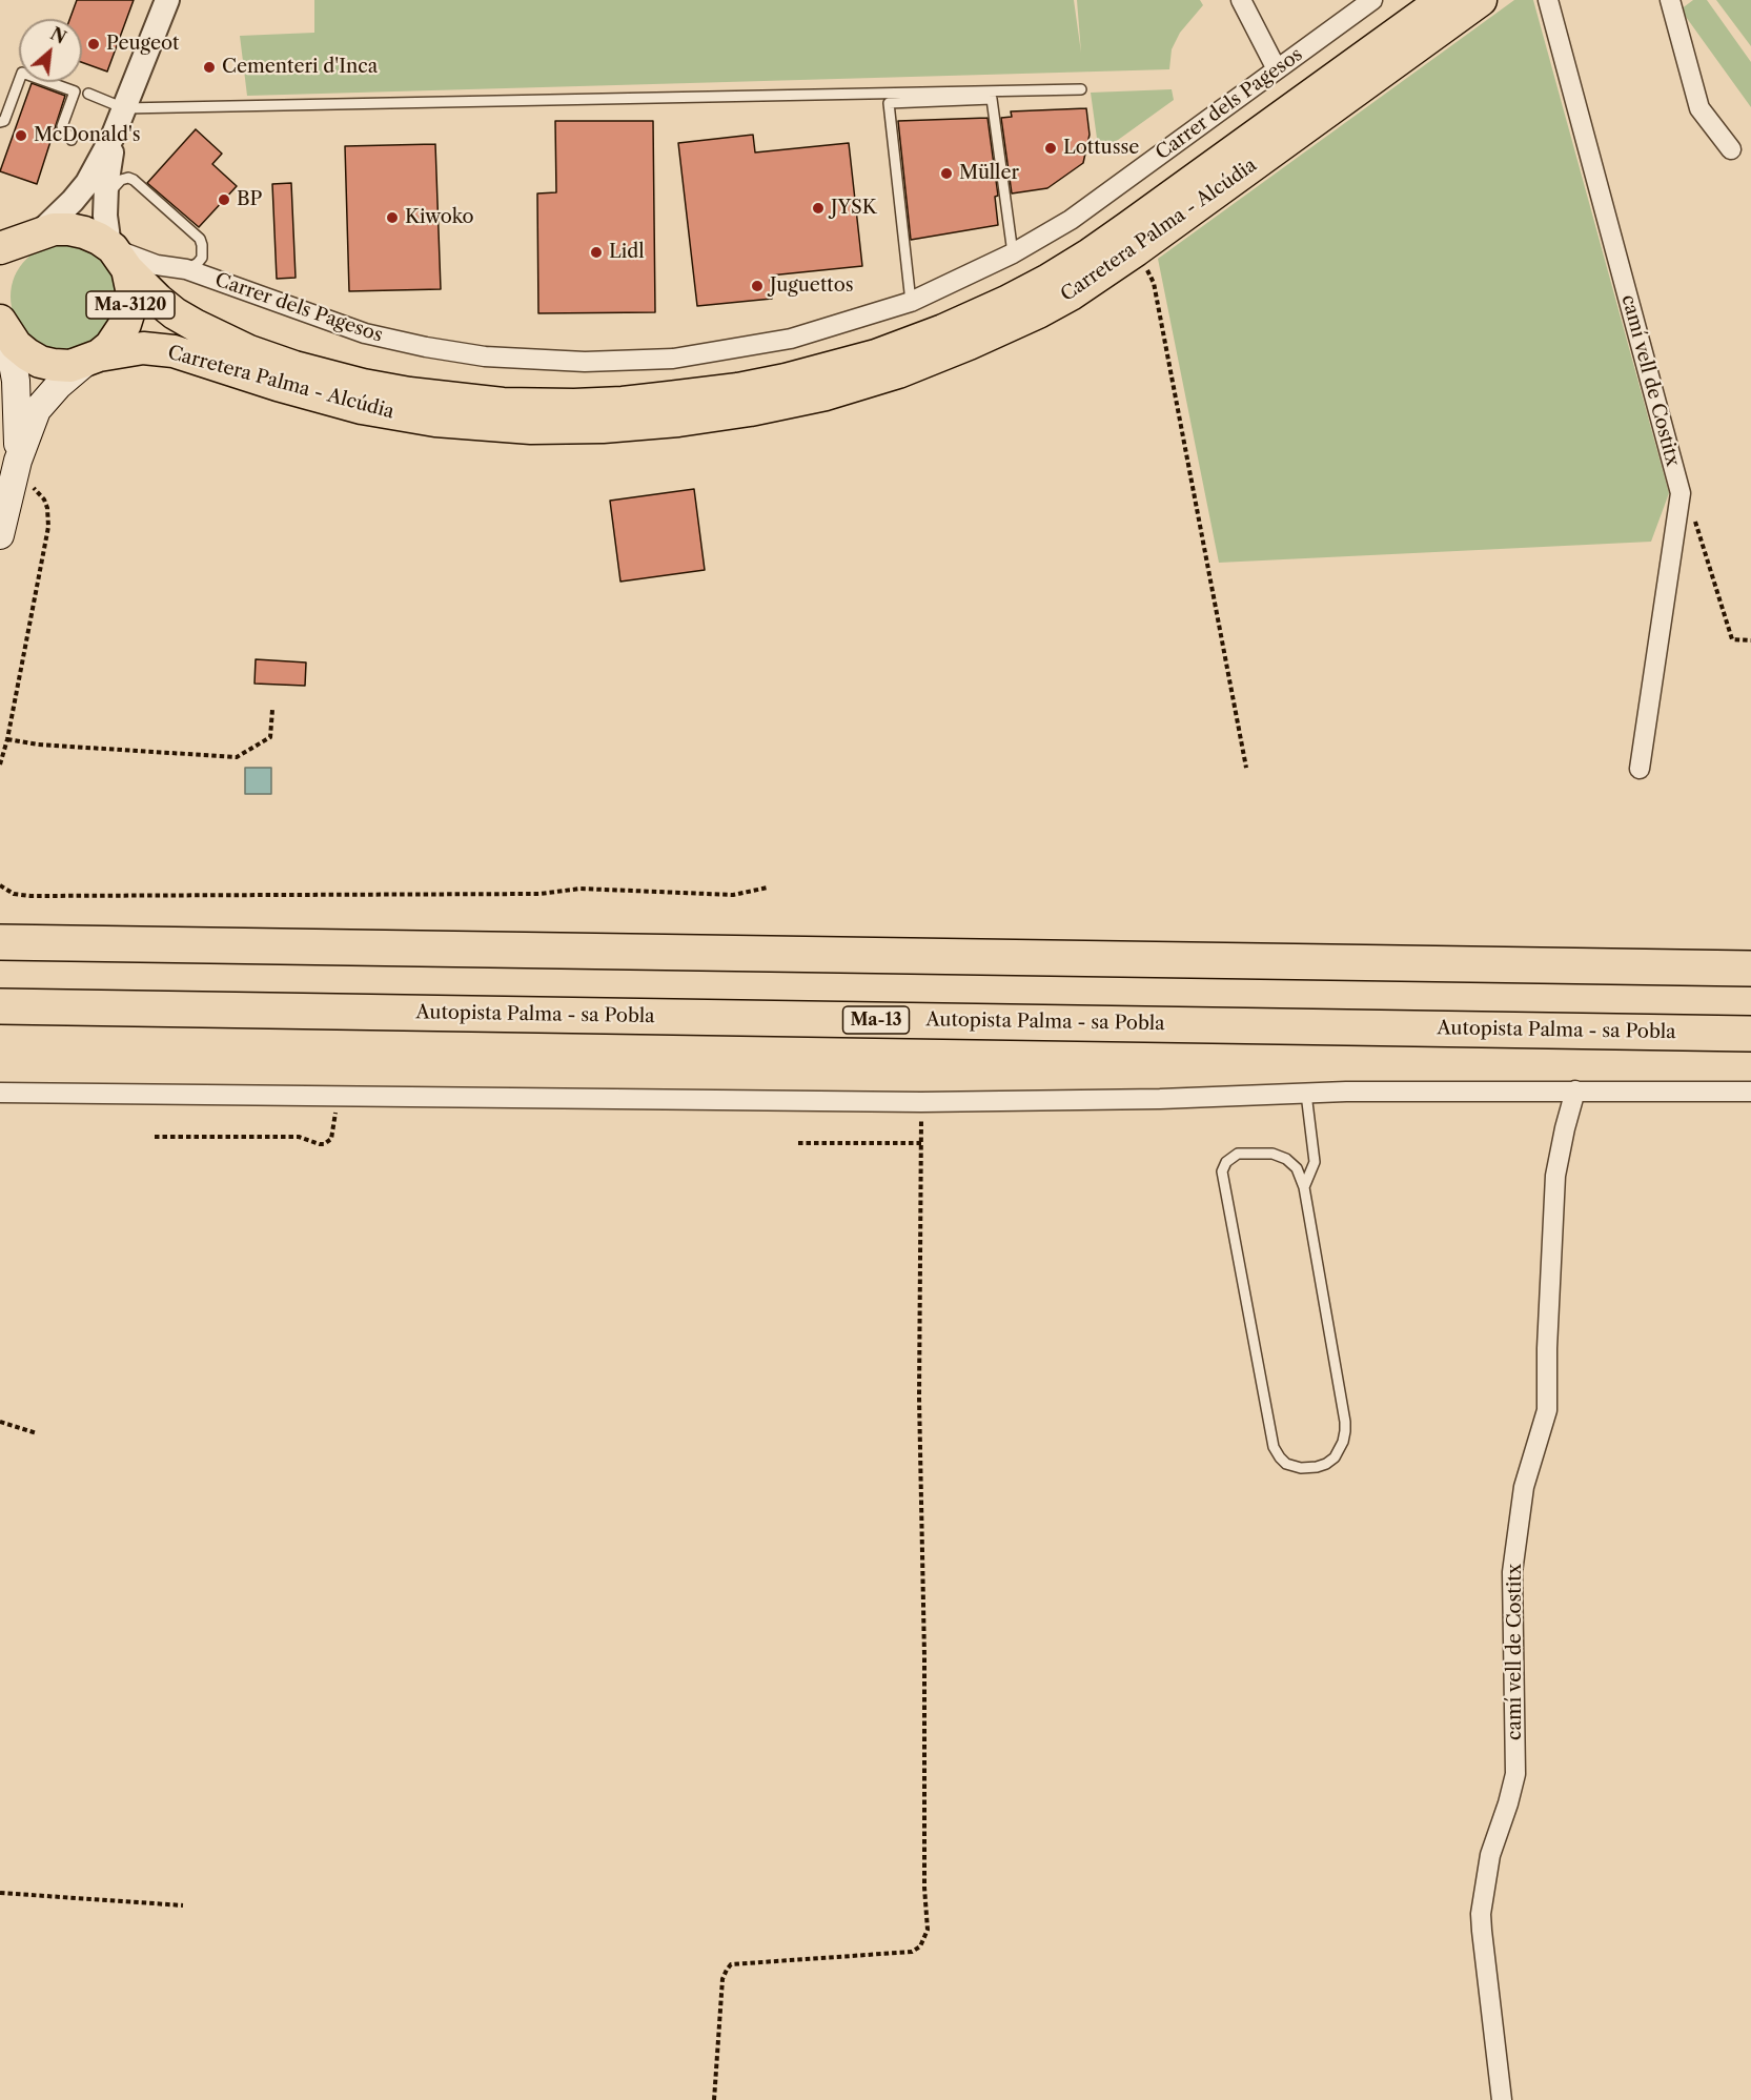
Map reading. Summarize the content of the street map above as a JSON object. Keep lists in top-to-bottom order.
{
  "streets": {
    "highway": [
      "Carretera Palma - Alcúdia",
      "Ma-3120",
      "Autopista Palma - sa Pobla",
      "Ma-13"
    ],
    "street": ["Carrer dels Pagesos", "camí vell de Costitx"]
  },
  "crossings": [
    ["Carrer dels Pagesos", "Carretera Palma - Alcúdia"],
    ["Carrer dels Pagesos", "Ma-3120"],
    ["Carretera Palma - Alcúdia", "Ma-3120"]
  ],
  "places": [
    "Peugeot",
    "Cementeri d'Inca",
    "McDonald's",
    "Lottusse",
    "Müller",
    "BP",
    "JYSK",
    "Kiwoko",
    "Lidl",
    "Juguettos"
  ],
  "north": "top right"
}
